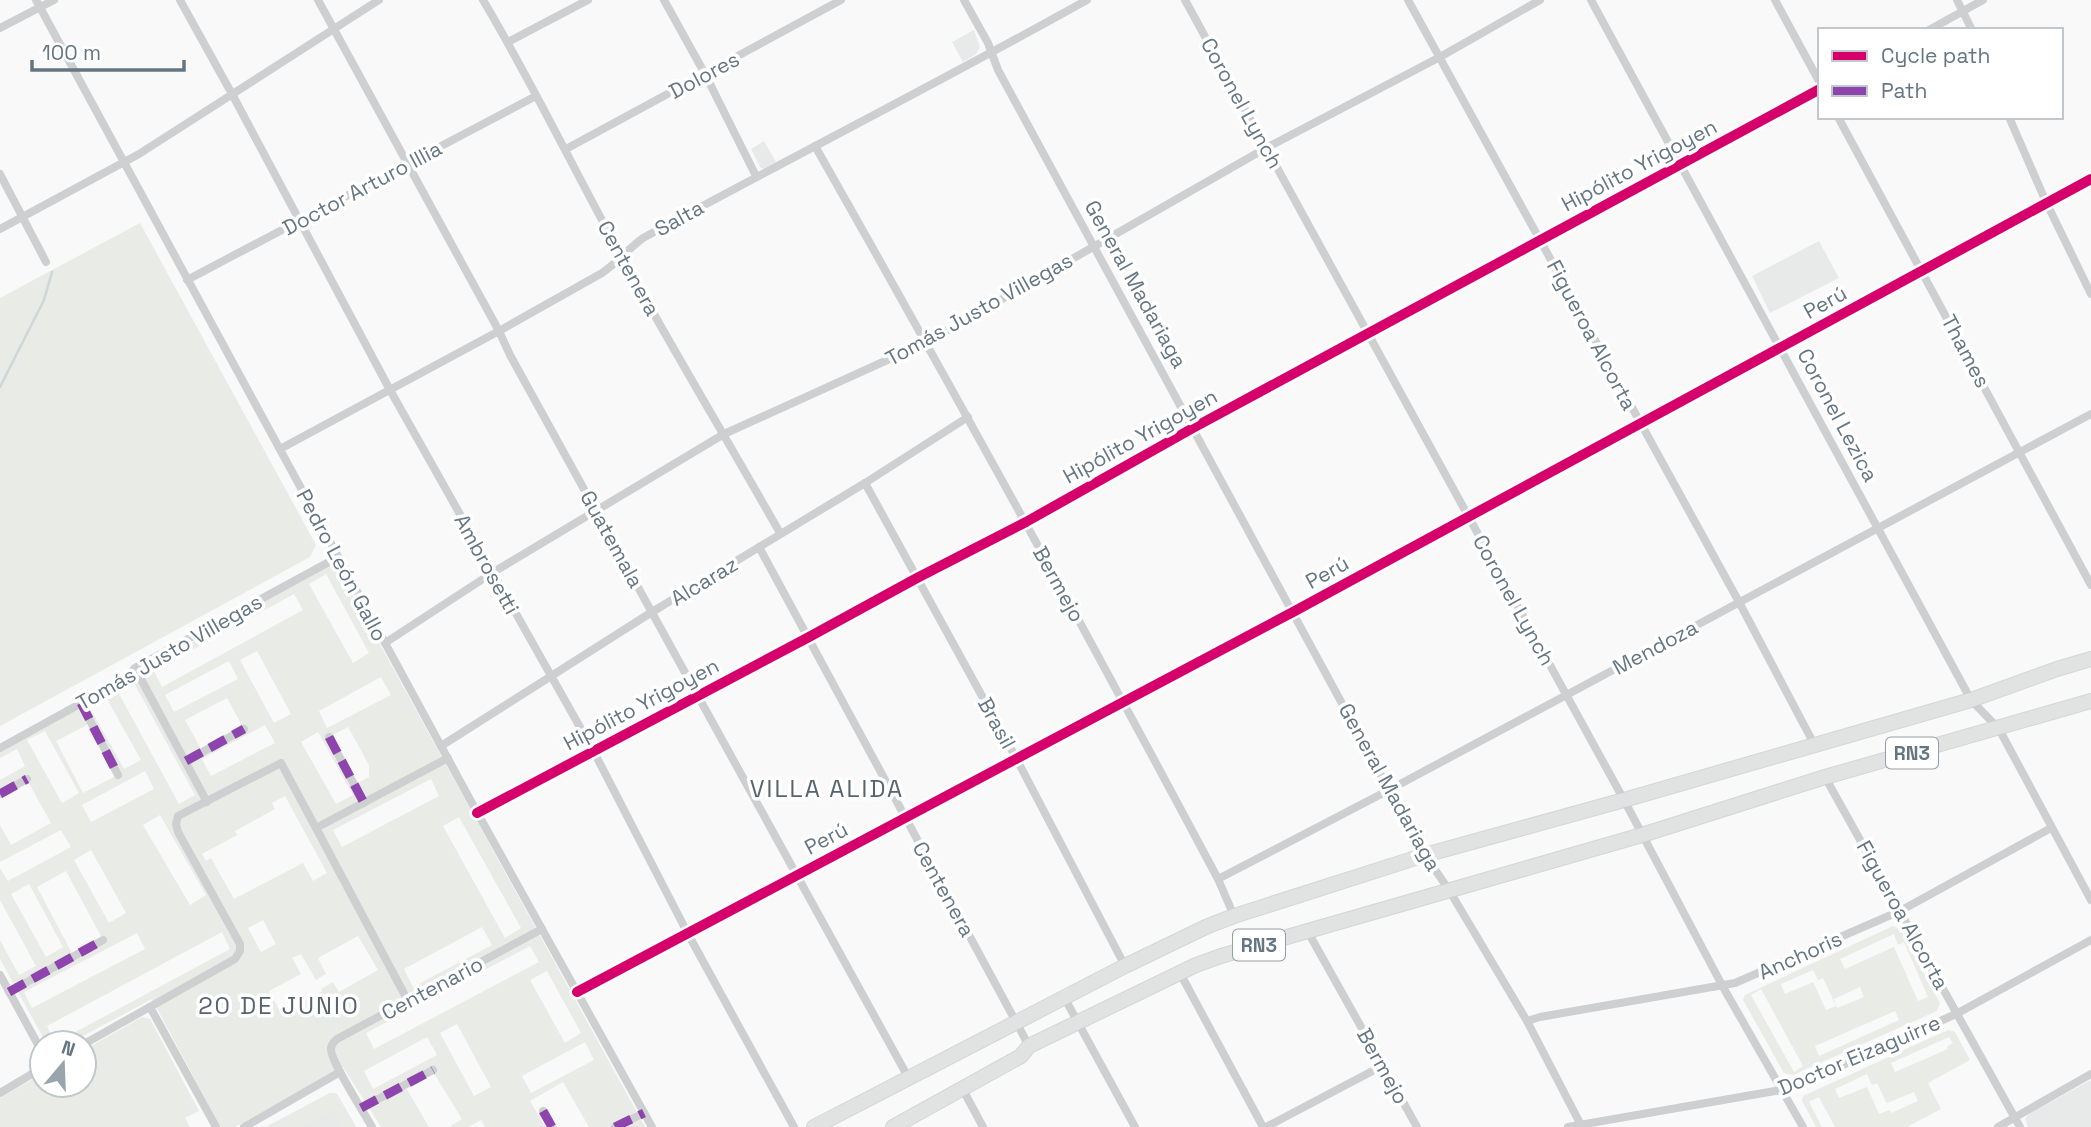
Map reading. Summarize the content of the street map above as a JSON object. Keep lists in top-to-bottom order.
{
  "streets": {
    "highway": ["RN3"],
    "street": [
      "Dolores",
      "Coronel Lynch",
      "Hipólito Yrigoyen",
      "Doctor Arturo Illia",
      "Salta",
      "Centenera",
      "General Madariaga",
      "Perú",
      "Tomás Justo Villegas",
      "Figueroa Alcorta",
      "Thames",
      "Coronel Lezica",
      "Guatemala",
      "Ambrosetti",
      "Pedro León Gallo",
      "Alcaraz",
      "Bermejo",
      "Mendoza",
      "Brasil",
      "Anchoris",
      "Centenario",
      "Doctor Eizaguirre"
    ]
  },
  "crossings": [
    ["Dolores", "Centenera"],
    ["Coronel Lynch", "Hipólito Yrigoyen"],
    ["Coronel Lynch", "Perú"],
    ["Coronel Lynch", "Tomás Justo Villegas"],
    ["Coronel Lynch", "Mendoza"],
    ["Coronel Lynch", "RN3"],
    ["Coronel Lynch", "Anchoris"],
    ["Coronel Lynch", "Doctor Eizaguirre"],
    ["Hipólito Yrigoyen", "Centenera"],
    ["Hipólito Yrigoyen", "General Madariaga"],
    ["Hipólito Yrigoyen", "Figueroa Alcorta"],
    ["Hipólito Yrigoyen", "Coronel Lezica"],
    ["Hipólito Yrigoyen", "Guatemala"],
    ["Hipólito Yrigoyen", "Ambrosetti"],
    ["Hipólito Yrigoyen", "Pedro León Gallo"],
    ["Hipólito Yrigoyen", "Bermejo"],
    ["Hipólito Yrigoyen", "Brasil"],
    ["Doctor Arturo Illia", "Centenera"],
    ["Doctor Arturo Illia", "Guatemala"],
    ["Doctor Arturo Illia", "Ambrosetti"],
    ["Doctor Arturo Illia", "Pedro León Gallo"],
    ["Salta", "Centenera"],
    ["Salta", "General Madariaga"],
    ["Salta", "Guatemala"],
    ["Salta", "Ambrosetti"],
    ["Salta", "Pedro León Gallo"],
    ["Salta", "Bermejo"],
    ["Centenera", "Perú"],
    ["Centenera", "Tomás Justo Villegas"],
    ["Centenera", "Alcaraz"],
    ["Centenera", "RN3"],
    ["General Madariaga", "Perú"],
    ["General Madariaga", "Tomás Justo Villegas"],
    ["General Madariaga", "Mendoza"],
    ["General Madariaga", "RN3"],
    ["General Madariaga", "Anchoris"],
    ["General Madariaga", "Doctor Eizaguirre"],
    ["Perú", "Figueroa Alcorta"],
    ["Perú", "Thames"],
    ["Perú", "Coronel Lezica"],
    ["Perú", "Guatemala"],
    ["Perú", "Ambrosetti"],
    ["Perú", "Pedro León Gallo"],
    ["Perú", "Bermejo"],
    ["Perú", "Brasil"],
    ["Tomás Justo Villegas", "Figueroa Alcorta"],
    ["Tomás Justo Villegas", "Guatemala"],
    ["Tomás Justo Villegas", "Ambrosetti"],
    ["Tomás Justo Villegas", "Pedro León Gallo"],
    ["Tomás Justo Villegas", "Bermejo"],
    ["Figueroa Alcorta", "Mendoza"],
    ["Figueroa Alcorta", "RN3"],
    ["Figueroa Alcorta", "Anchoris"],
    ["Figueroa Alcorta", "Doctor Eizaguirre"],
    ["Thames", "Mendoza"],
    ["Coronel Lezica", "Mendoza"],
    ["Coronel Lezica", "RN3"],
    ["Coronel Lezica", "Anchoris"],
    ["Guatemala", "Alcaraz"],
    ["Guatemala", "RN3"],
    ["Ambrosetti", "Alcaraz"],
    ["Pedro León Gallo", "Alcaraz"],
    ["Pedro León Gallo", "Centenario"],
    ["Alcaraz", "Bermejo"],
    ["Alcaraz", "Brasil"],
    ["Bermejo", "Mendoza"],
    ["Bermejo", "RN3"],
    ["Brasil", "RN3"]
  ],
  "districts": ["VILLA ALIDA", "20 DE JUNIO"],
  "legend": ["Cycle path", "Path"],
  "scale_bar": "100 m",
  "north": "top"
}
